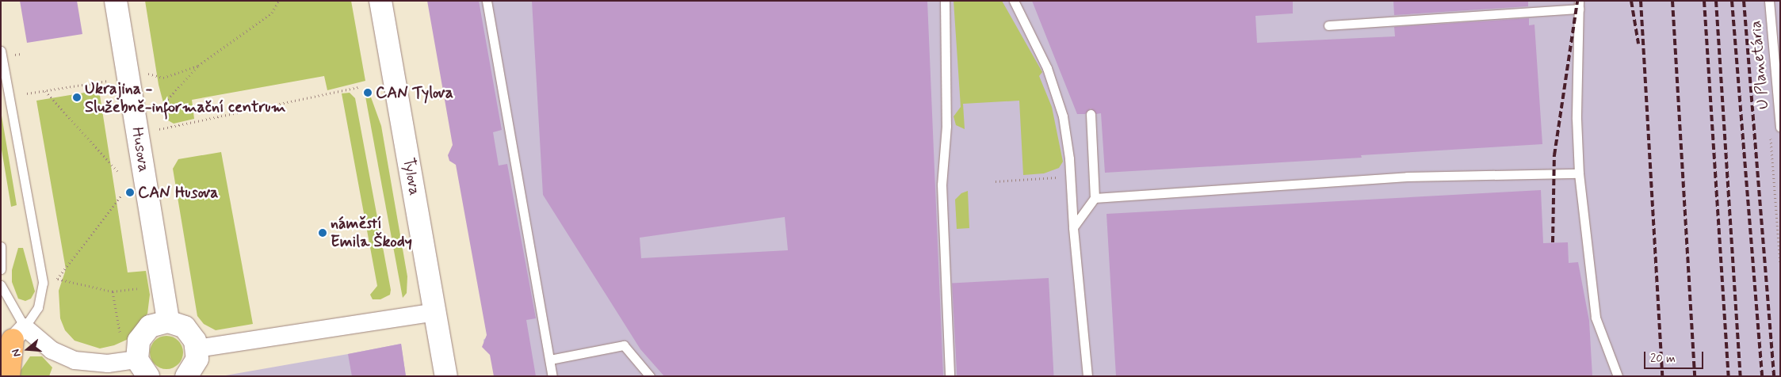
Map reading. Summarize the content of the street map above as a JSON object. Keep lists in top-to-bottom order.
{
  "streets": {
    "street": ["Husova", "Tylova"],
    "lane": ["U Planetária"]
  },
  "places": [
    "CAN Tylova",
    "Ukrajina - Služebně-informační centrum",
    "CAN Husova",
    "náměstí Emila Škody"
  ],
  "scale_bar": "20 m",
  "north": "left"
}
